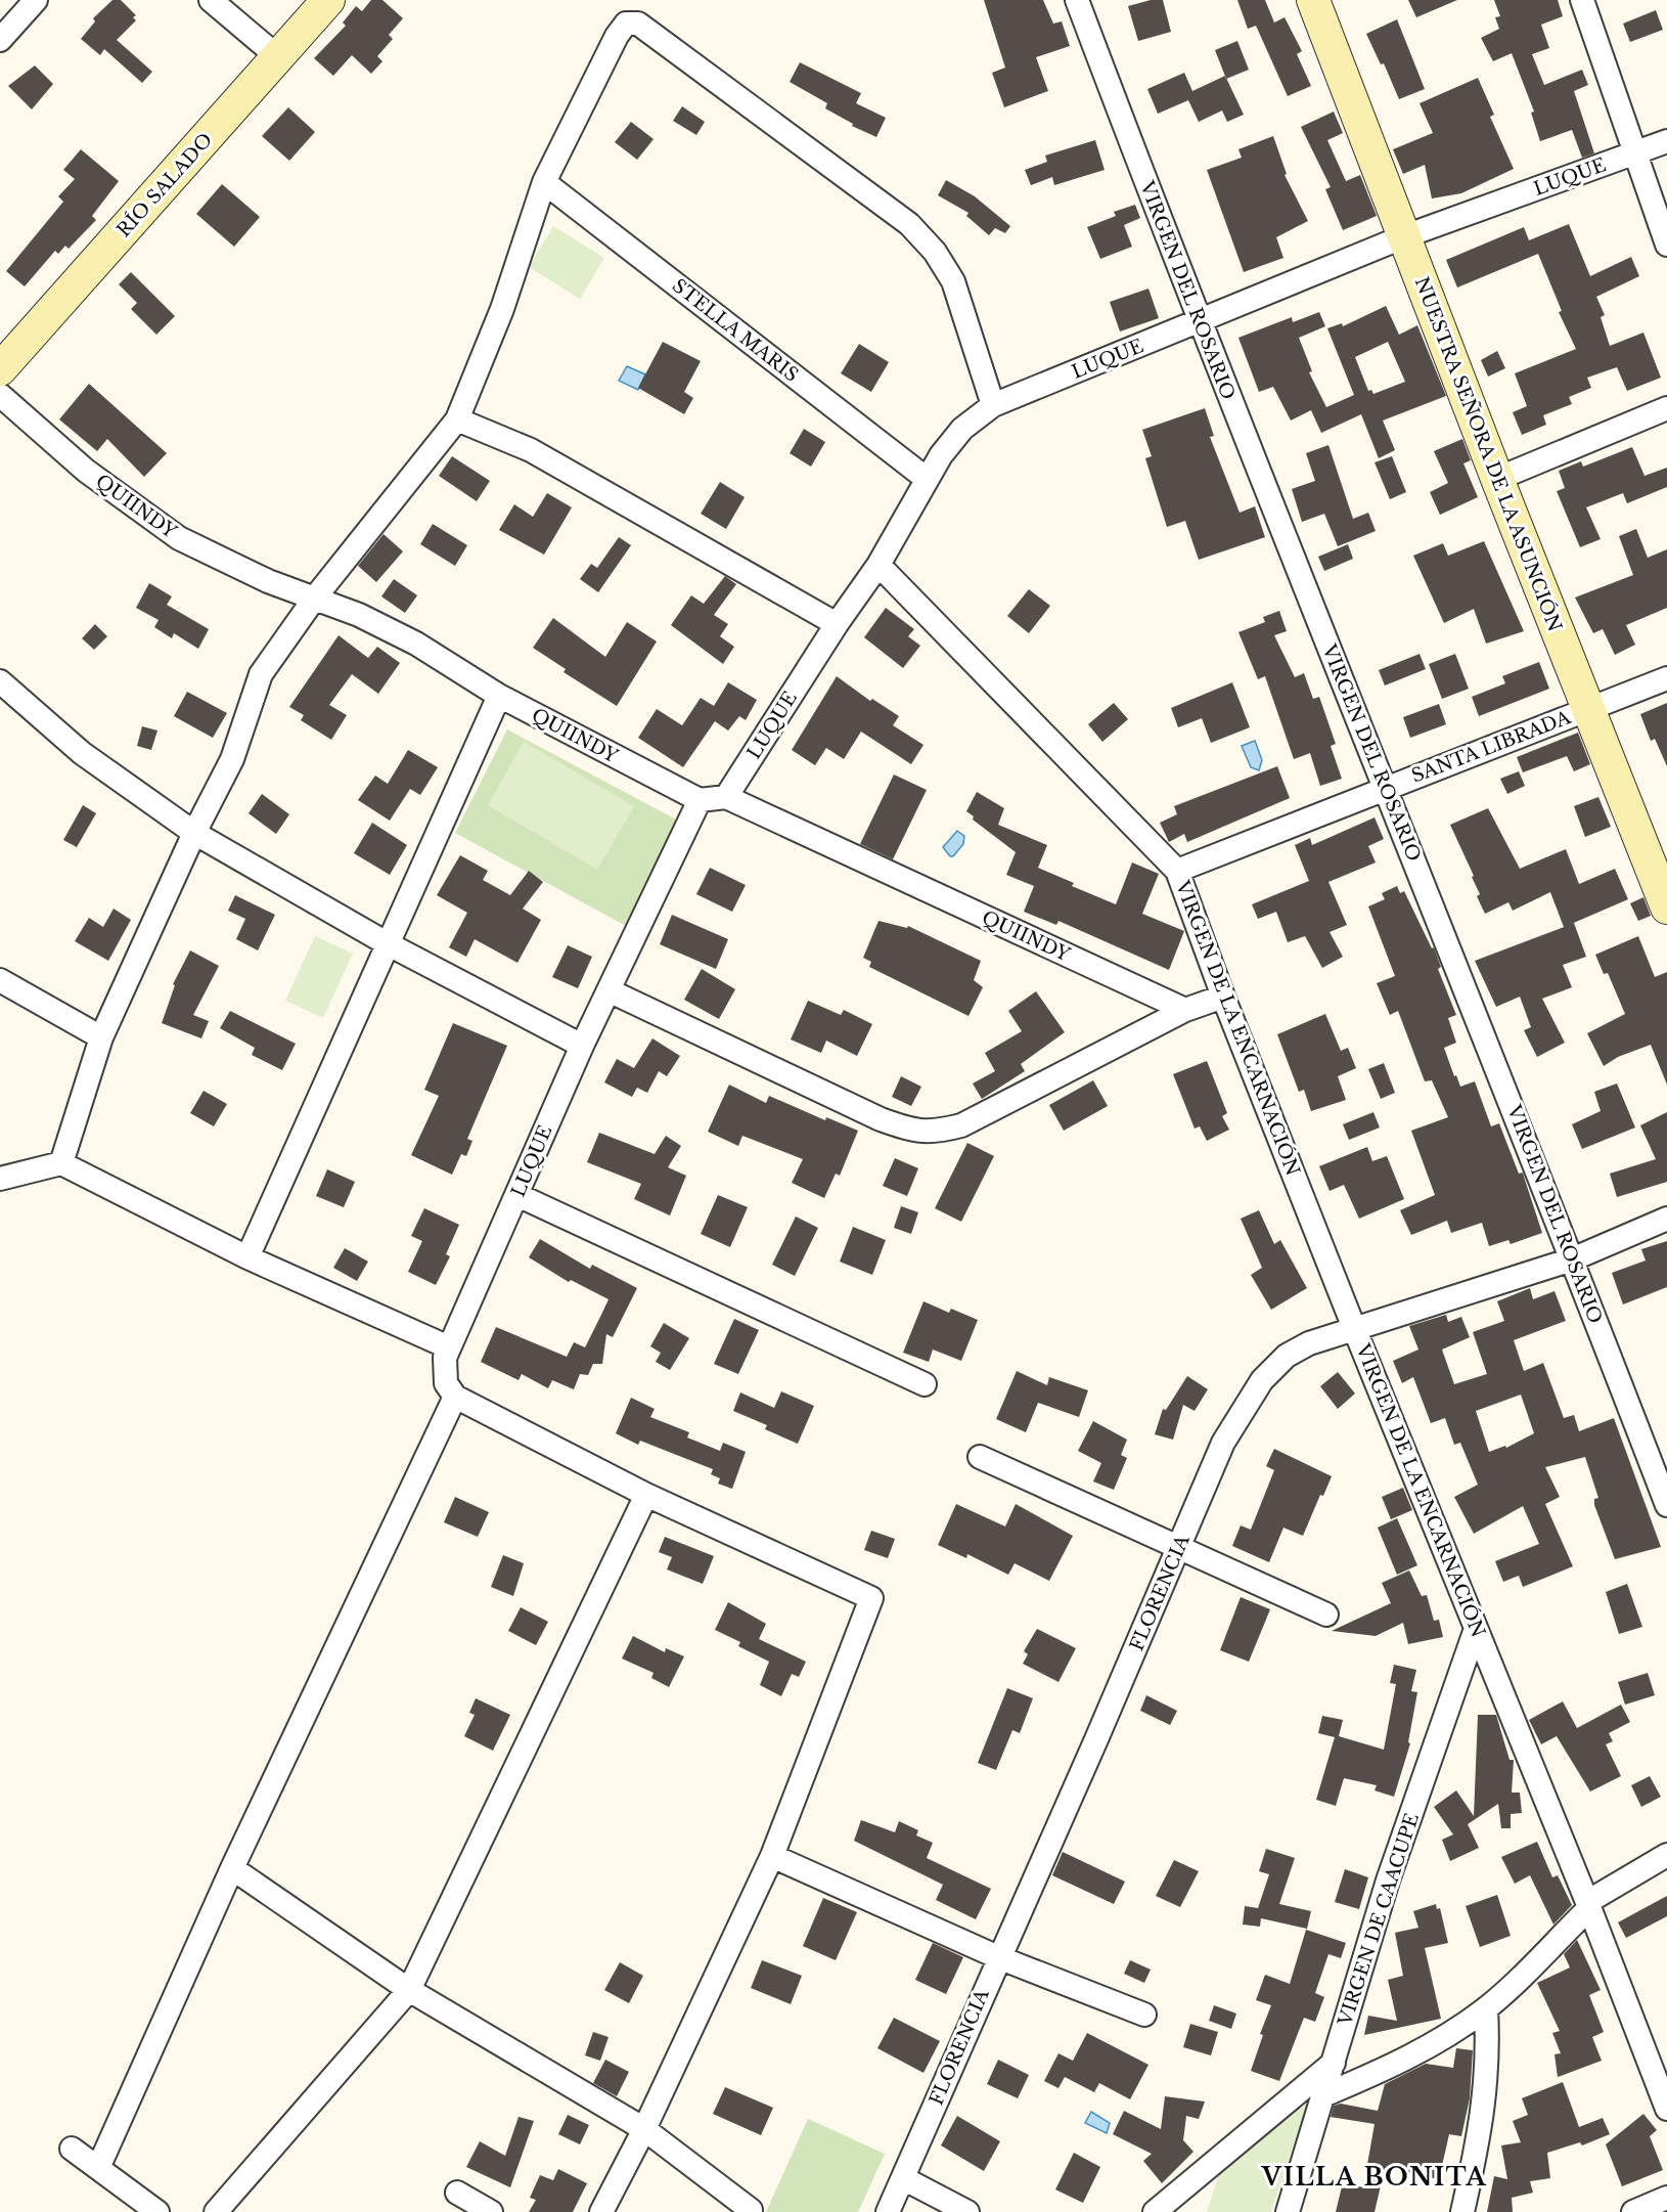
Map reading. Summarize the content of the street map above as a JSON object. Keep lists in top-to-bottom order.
{
  "streets": {
    "street": [
      "LUQUE",
      "RÍO SALADO",
      "VIRGEN DEL ROSARIO",
      "STELLA MARIS",
      "NUESTRA SEÑORA DE LA ASUNCIÓN",
      "QUIINDY",
      "SANTA LIBRADA",
      "VIRGEN DE LA ENCARNACIÓN",
      "FLORENCIA",
      "VIRGEN DE CAACUPE"
    ]
  },
  "crossings": [
    ["LUQUE", "VIRGEN DEL ROSARIO"],
    ["LUQUE", "STELLA MARIS"],
    ["LUQUE", "NUESTRA SEÑORA DE LA ASUNCIÓN"],
    ["LUQUE", "QUIINDY"],
    ["VIRGEN DEL ROSARIO", "SANTA LIBRADA"],
    ["VIRGEN DEL ROSARIO", "FLORENCIA"],
    ["NUESTRA SEÑORA DE LA ASUNCIÓN", "SANTA LIBRADA"],
    ["SANTA LIBRADA", "VIRGEN DE LA ENCARNACIÓN"],
    ["VIRGEN DE LA ENCARNACIÓN", "FLORENCIA"],
    ["VIRGEN DE LA ENCARNACIÓN", "VIRGEN DE CAACUPE"]
  ],
  "districts": ["VILLA BONITA"]
}
